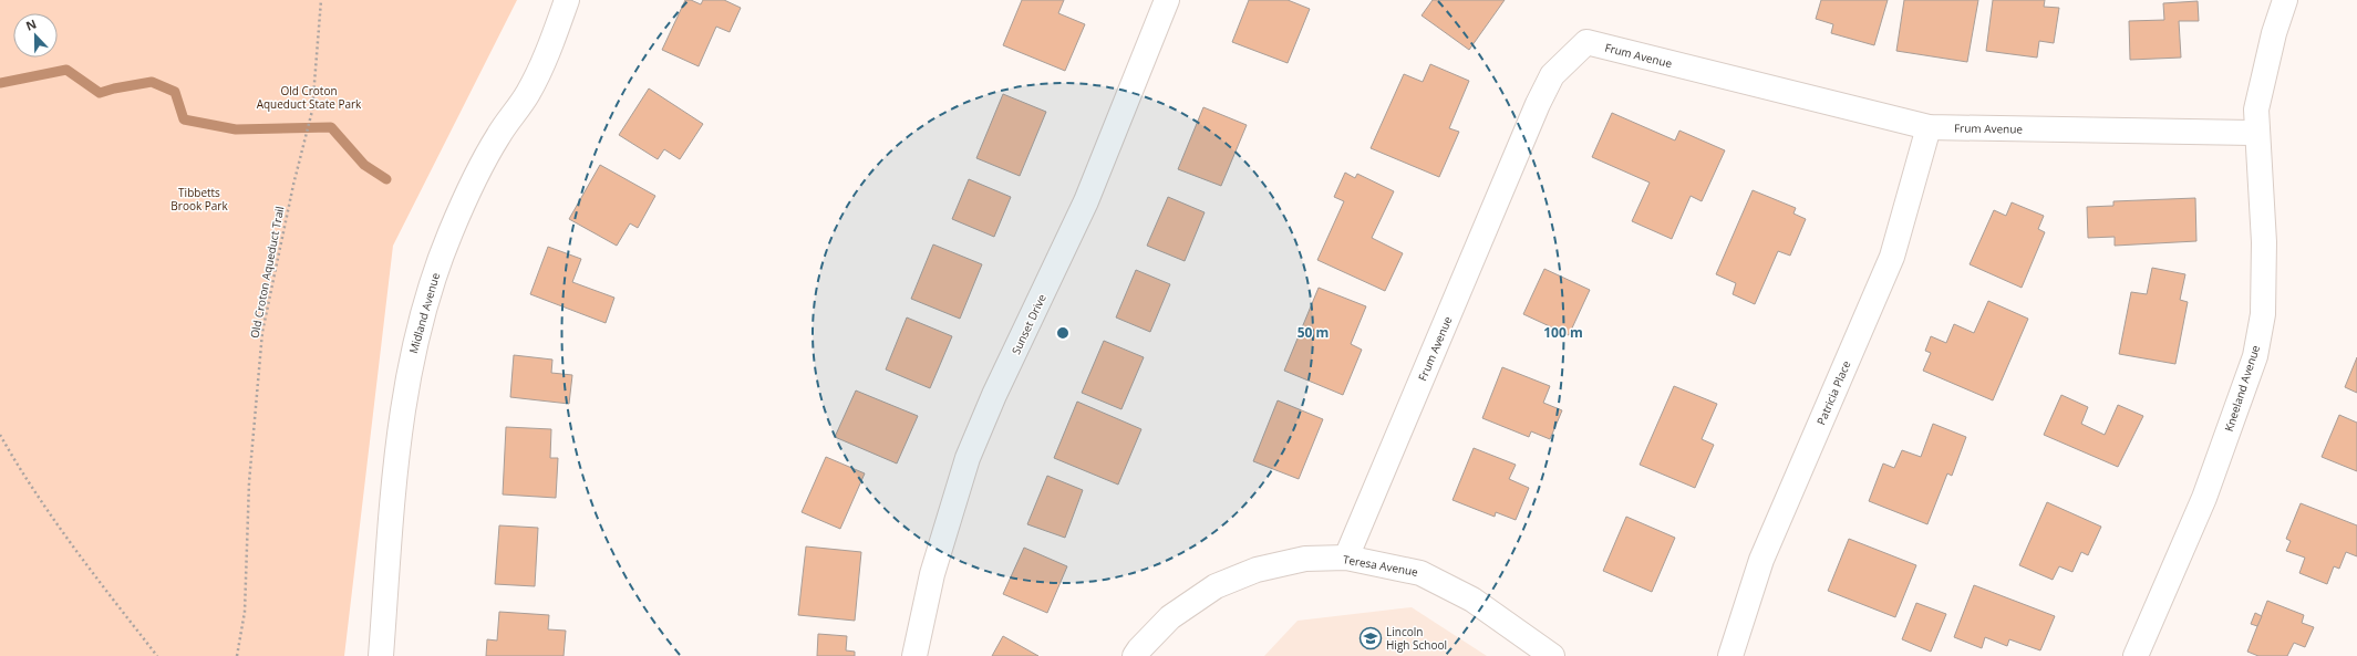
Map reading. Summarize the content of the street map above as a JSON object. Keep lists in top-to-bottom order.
{
  "streets": {
    "street": [
      "Frum Avenue",
      "Midland Avenue",
      "Sunset Drive",
      "Kneeland Avenue",
      "Patricia Place",
      "Teresa Avenue"
    ],
    "path": ["Old Croton Aqueduct Trail"]
  },
  "crossings": [
    ["Frum Avenue", "Kneeland Avenue"],
    ["Frum Avenue", "Patricia Place"],
    ["Frum Avenue", "Teresa Avenue"]
  ],
  "parks": ["Old Croton Aqueduct State Park", "Tibbetts Brook Park"],
  "places": {
    "school or university": ["Lincoln High School"]
  },
  "north": "top",
  "rings": ["50 m", "100 m"]
}
